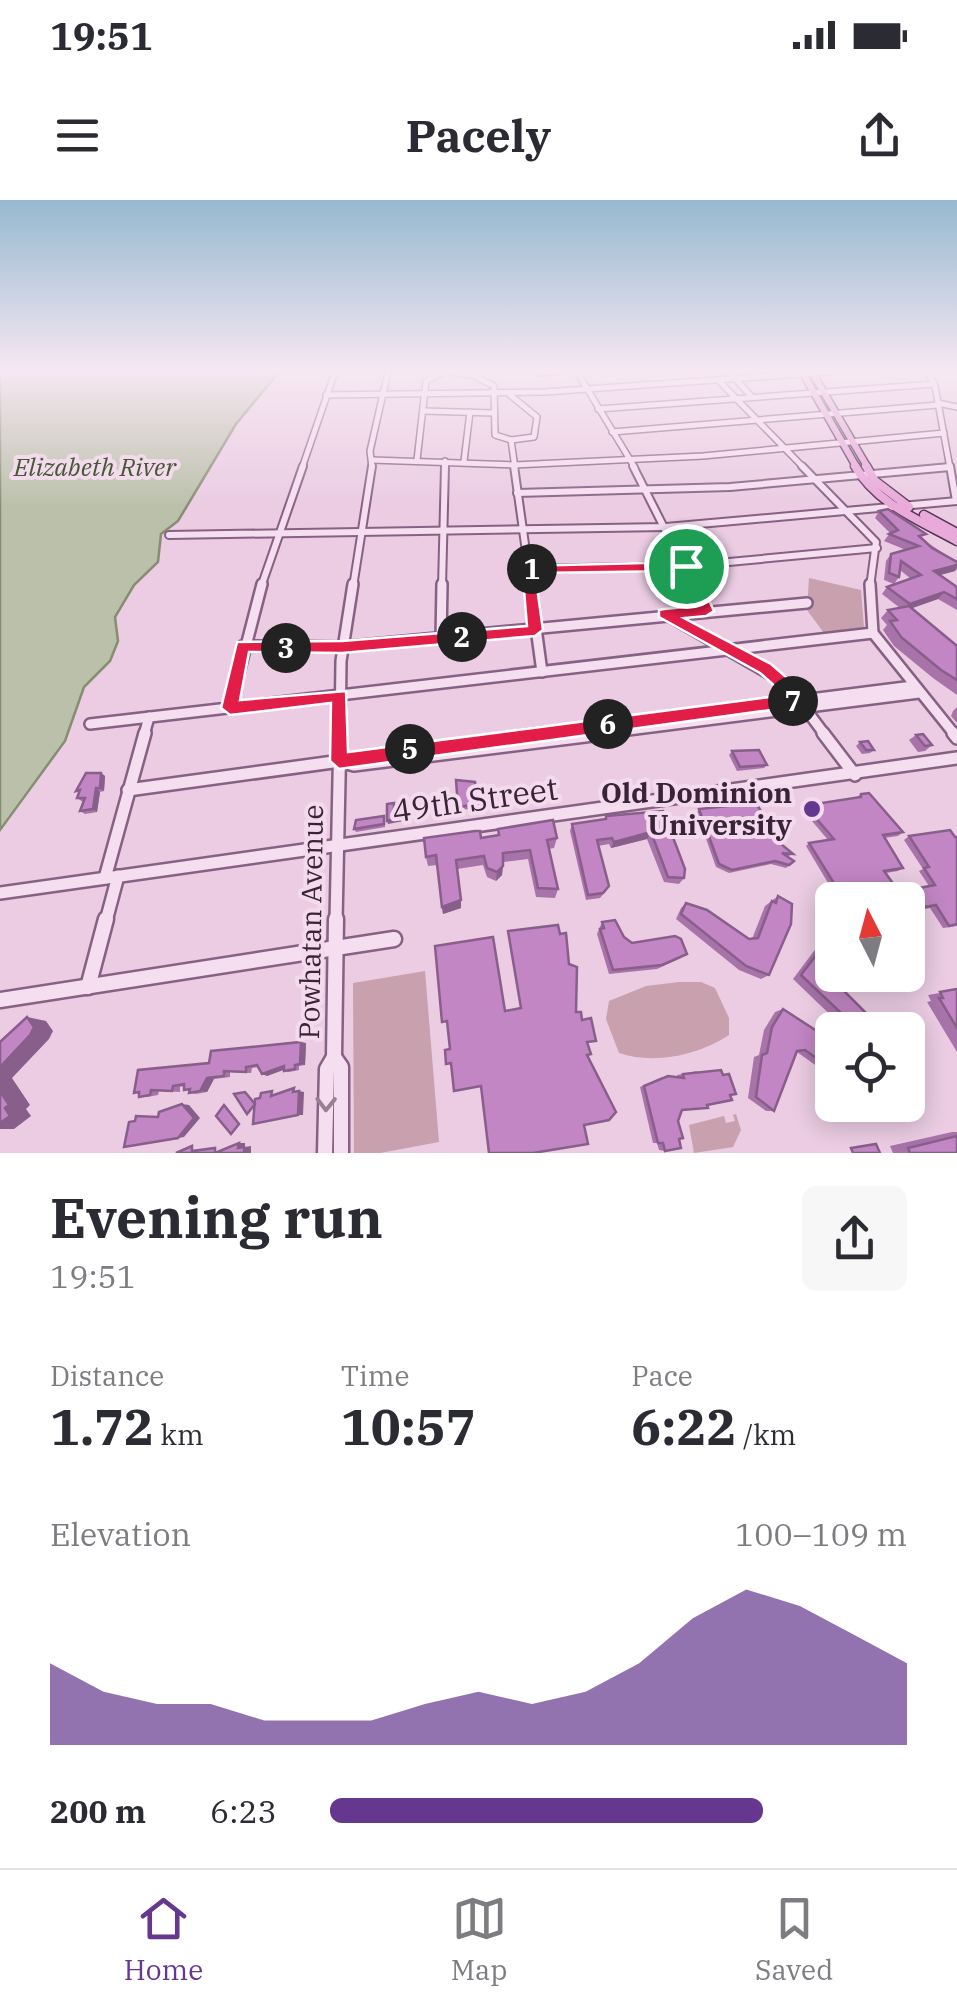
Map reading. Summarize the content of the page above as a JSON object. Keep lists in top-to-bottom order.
{
  "streets": {
    "street": ["49th Street", "Powhatan Avenue"]
  },
  "crossings": [
    ["49th Street", "Powhatan Avenue"]
  ],
  "water": ["Elizabeth River"],
  "places": ["Old Dominion University"],
  "north": "top",
  "page": {
    "status": "19:51",
    "header": "Pacely",
    "pins": [
      "1",
      "2",
      "3",
      "7",
      "6",
      "5"
    ],
    "heading": ["Evening run", "19:51"],
    "stats": [
      ["Distance", "1.72 km"],
      ["Time", "10:57"],
      ["Pace", "6:22 /km"]
    ],
    "chart": ["Elevation", "100–109 m"],
    "list": [
      {
        "name": "200 m",
        "note": "6:23"
      }
    ],
    "tabs": ["Home", "Map", "Saved"]
  }
}
